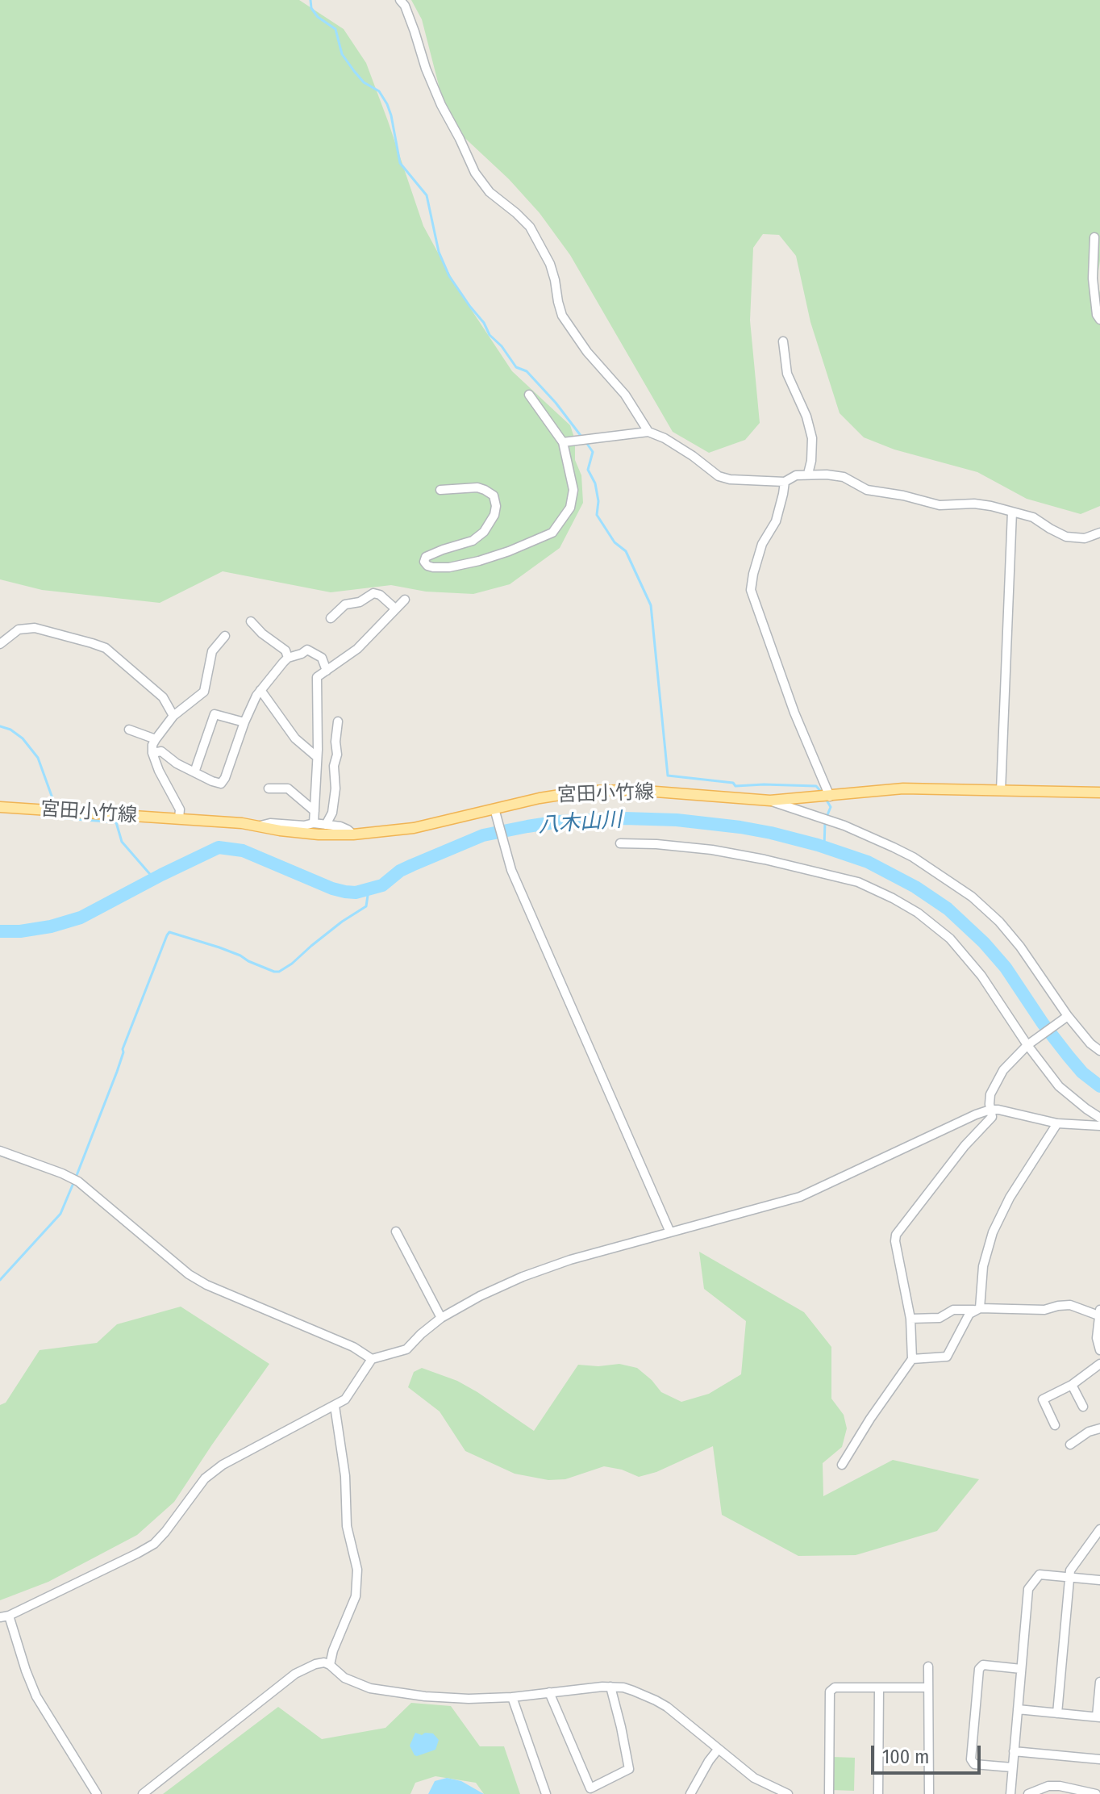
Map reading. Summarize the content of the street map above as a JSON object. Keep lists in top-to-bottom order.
{
  "streets": {
    "main road": ["宮田小竹線"]
  },
  "water": ["八木山川"],
  "scale_bar": "100 m"
}
